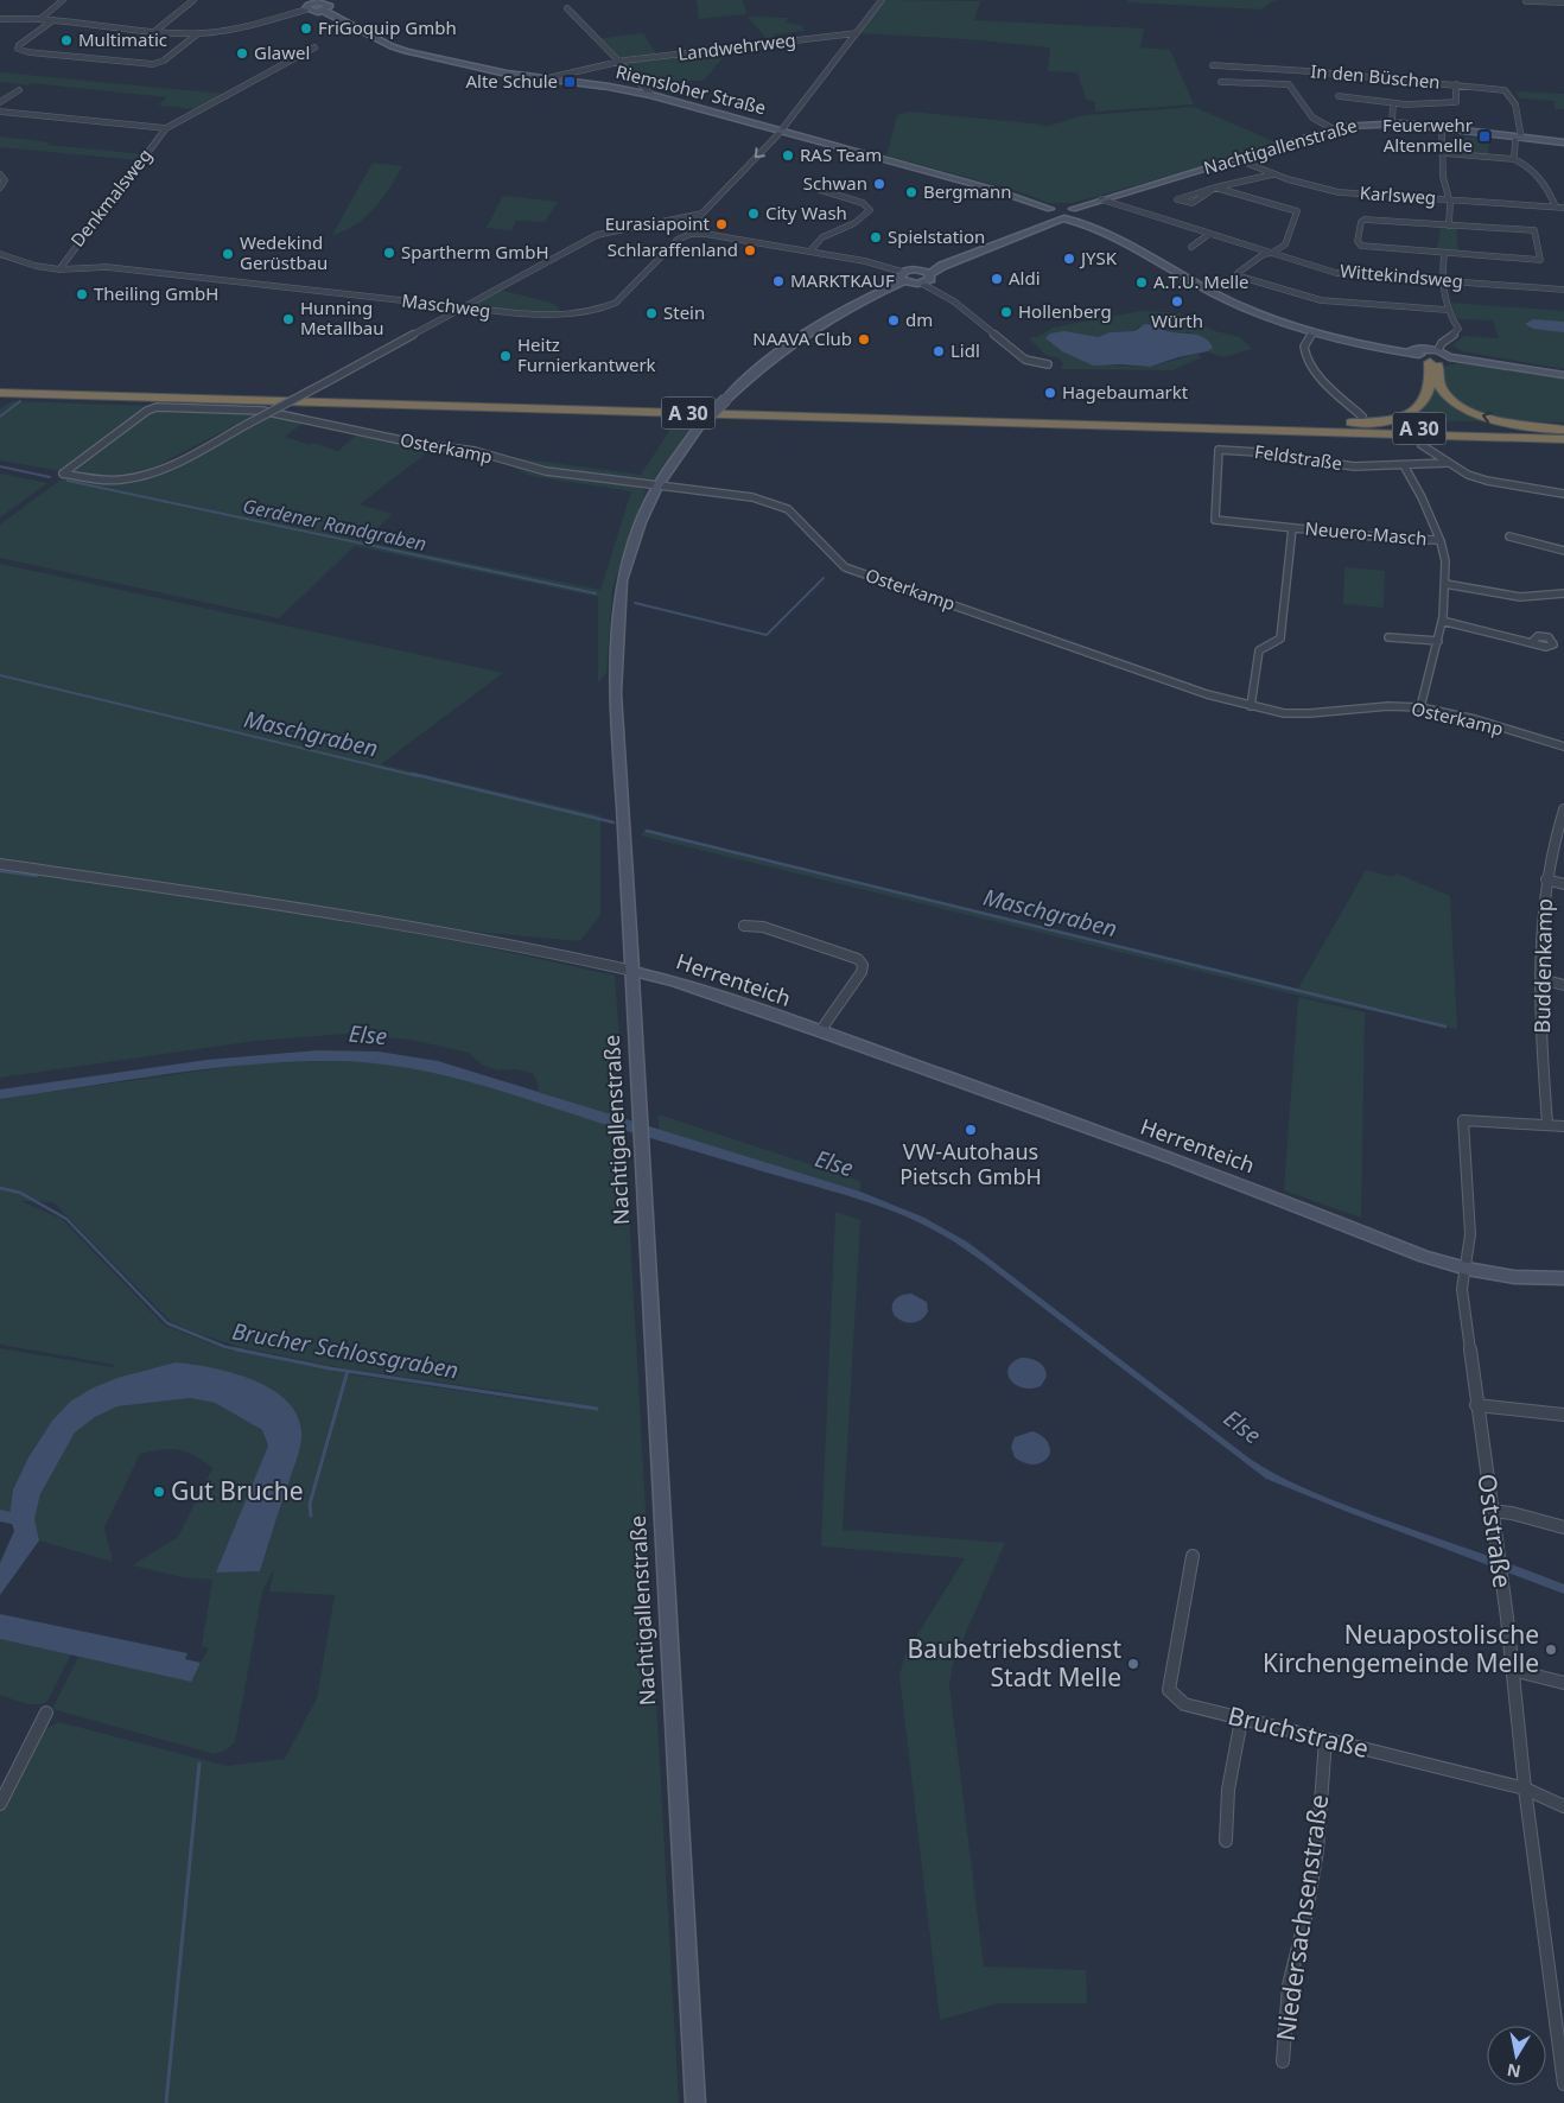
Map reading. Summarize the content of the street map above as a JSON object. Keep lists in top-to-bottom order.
{
  "streets": {
    "highway": ["A 30"],
    "main road": ["Riemsloher Straße", "Nachtigallenstraße", "Herrenteich"],
    "street": [
      "Landwehrweg",
      "In den Büschen",
      "Karlsweg",
      "Denkmalsweg",
      "Wittekindsweg",
      "Maschweg",
      "Osterkamp",
      "Feldstraße",
      "Neuero-Masch",
      "Buddenkamp",
      "Oststraße",
      "Bruchstraße",
      "Niedersachsenstraße"
    ]
  },
  "crossings": [
    ["Landwehrweg", "Riemsloher Straße"],
    ["Landwehrweg", "Maschweg"],
    ["In den Büschen", "Nachtigallenstraße"],
    ["Riemsloher Straße", "Maschweg"],
    ["Nachtigallenstraße", "Karlsweg"],
    ["Nachtigallenstraße", "Wittekindsweg"],
    ["Nachtigallenstraße", "Osterkamp"],
    ["Nachtigallenstraße", "Herrenteich"],
    ["Denkmalsweg", "Maschweg"],
    ["Maschweg", "Osterkamp"],
    ["Osterkamp", "Neuero-Masch"],
    ["Feldstraße", "Neuero-Masch"],
    ["Buddenkamp", "Oststraße"],
    ["Herrenteich", "Oststraße"],
    ["Oststraße", "Bruchstraße"],
    ["Bruchstraße", "Niedersachsenstraße"]
  ],
  "water": [
    "Gerdener Randgraben",
    "Maschgraben",
    "Else",
    "Brucher Schlossgraben"
  ],
  "places": {
    "other": [
      "FriGoquip Gmbh",
      "Multimatic",
      "Glawel",
      "RAS Team",
      "Schwan",
      "Bergmann",
      "City Wash",
      "Eurasiapoint",
      "Spielstation",
      "Schlaraffenland",
      "Spartherm GmbH",
      "Wedekind Gerüstbau",
      "JYSK",
      "Aldi",
      "MARKTKAUF",
      "A.T.U. Melle",
      "Theiling GmbH",
      "Würth",
      "Hollenberg",
      "Stein",
      "Hunning Metallbau",
      "dm",
      "NAAVA Club",
      "Lidl",
      "Heitz Furnierkantwerk",
      "Hagebaumarkt",
      "VW-Autohaus Pietsch GmbH",
      "Gut Bruche",
      "Neuapostolische Kirchengemeinde Melle",
      "Baubetriebsdienst Stadt Melle"
    ],
    "transit": ["Alte Schule", "Feuerwehr Altenmelle"]
  },
  "north": "bottom"
}
